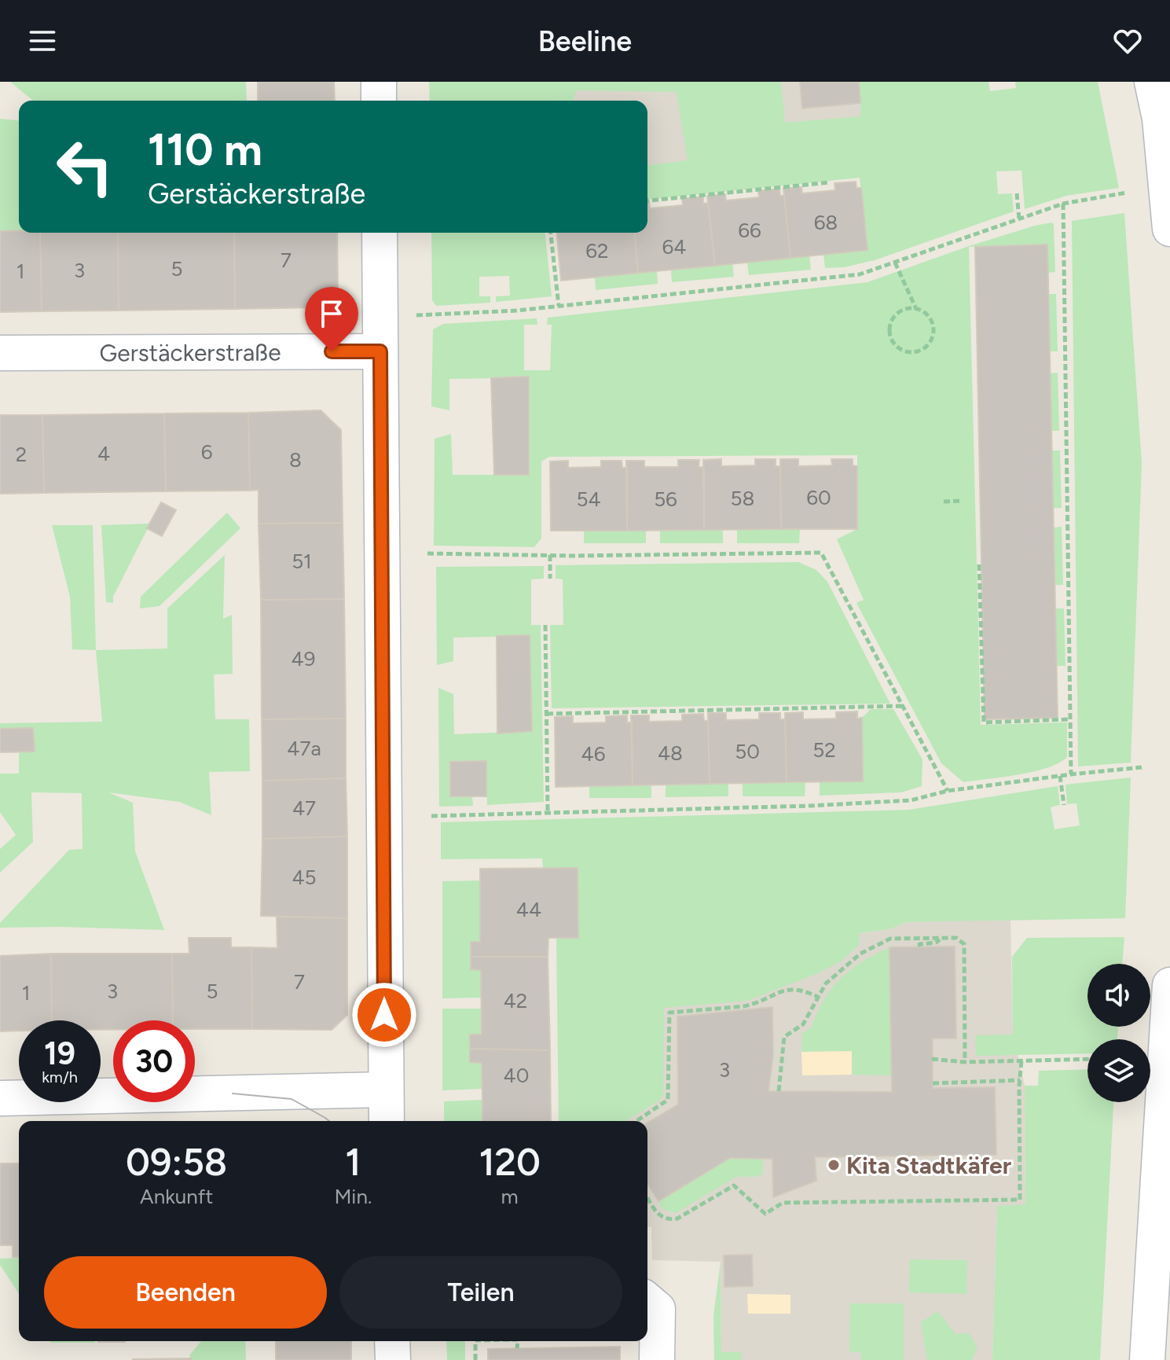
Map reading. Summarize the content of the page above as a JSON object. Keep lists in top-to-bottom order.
{
  "streets": {
    "street": ["Gerstäckerstraße"]
  },
  "places": ["Kita Stadtkäfer"],
  "house_numbers": [
    "68",
    "66",
    "64",
    "62",
    "7",
    "5",
    "3",
    "1",
    "6",
    "4",
    "2",
    "8",
    "60",
    "58",
    "54",
    "56",
    "51",
    "49",
    "47a",
    "52",
    "50",
    "48",
    "46",
    "47",
    "45",
    "44",
    "7",
    "3",
    "5",
    "1",
    "42",
    "3",
    "40"
  ],
  "page": {
    "header": "Beeline",
    "turn": ["110 m", "Gerstäckerstraße"],
    "speed": "19 km/h",
    "limit": "30",
    "eta": [
      "09:58",
      "Ankunft",
      "1",
      "Min.",
      "120",
      "m"
    ],
    "buttons": ["Beenden", "Teilen"]
  }
}
